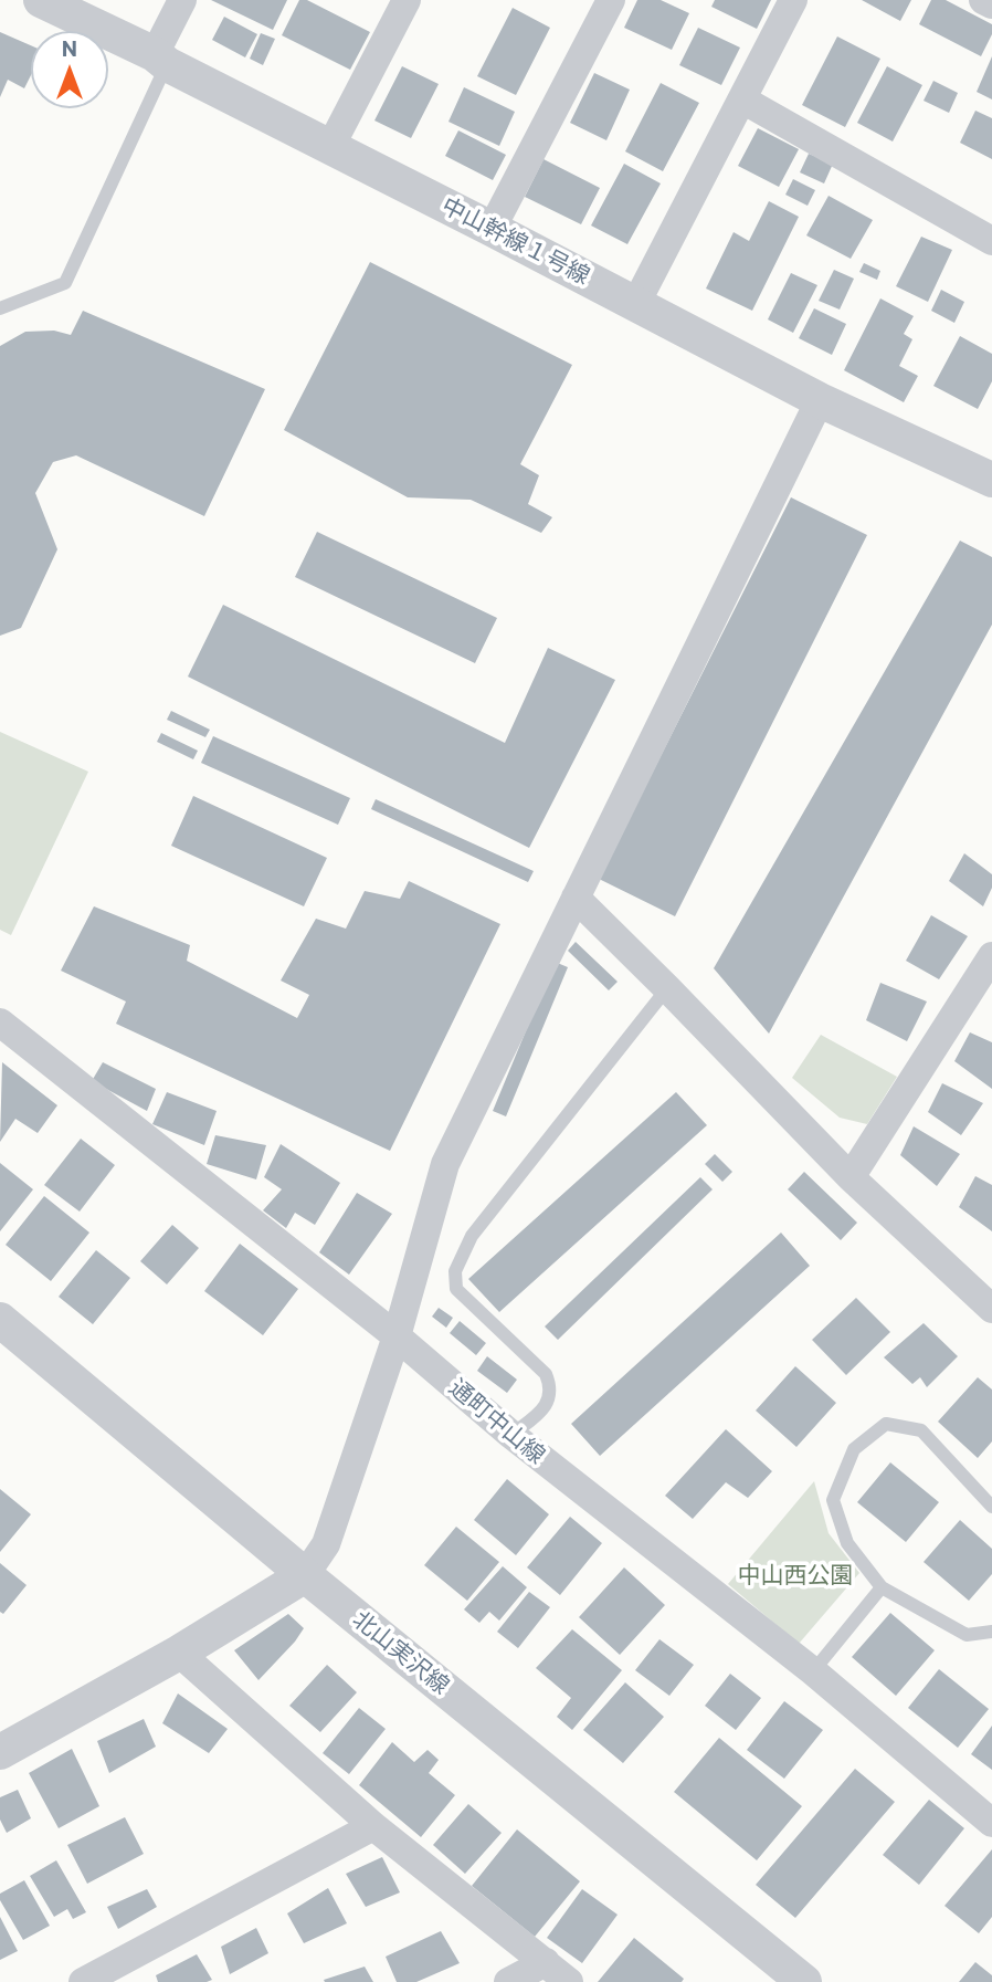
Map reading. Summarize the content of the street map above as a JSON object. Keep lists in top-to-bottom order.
{
  "streets": {
    "street": ["中山幹線１号線", "通町中山線", "北山実沢線"]
  },
  "parks": ["中山西公園"],
  "north": "top"
}
